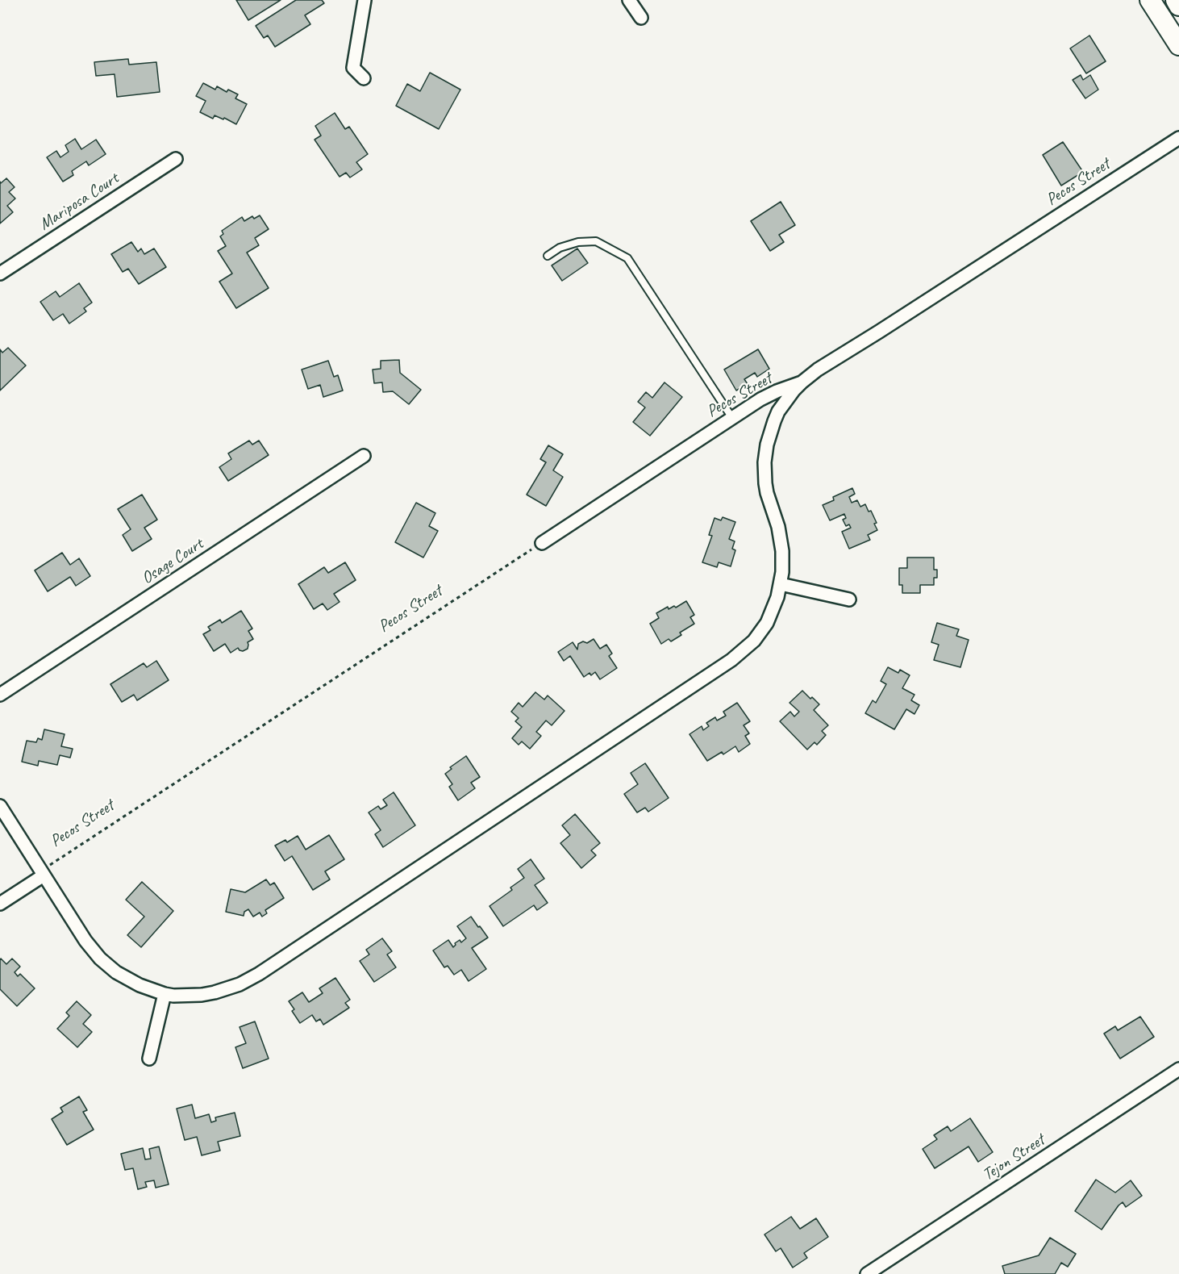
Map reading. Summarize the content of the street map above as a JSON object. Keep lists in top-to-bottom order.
{
  "streets": {
    "street": [
      "Pecos Street",
      "Mariposa Court",
      "Osage Court",
      "Tejon Street"
    ]
  }
}
